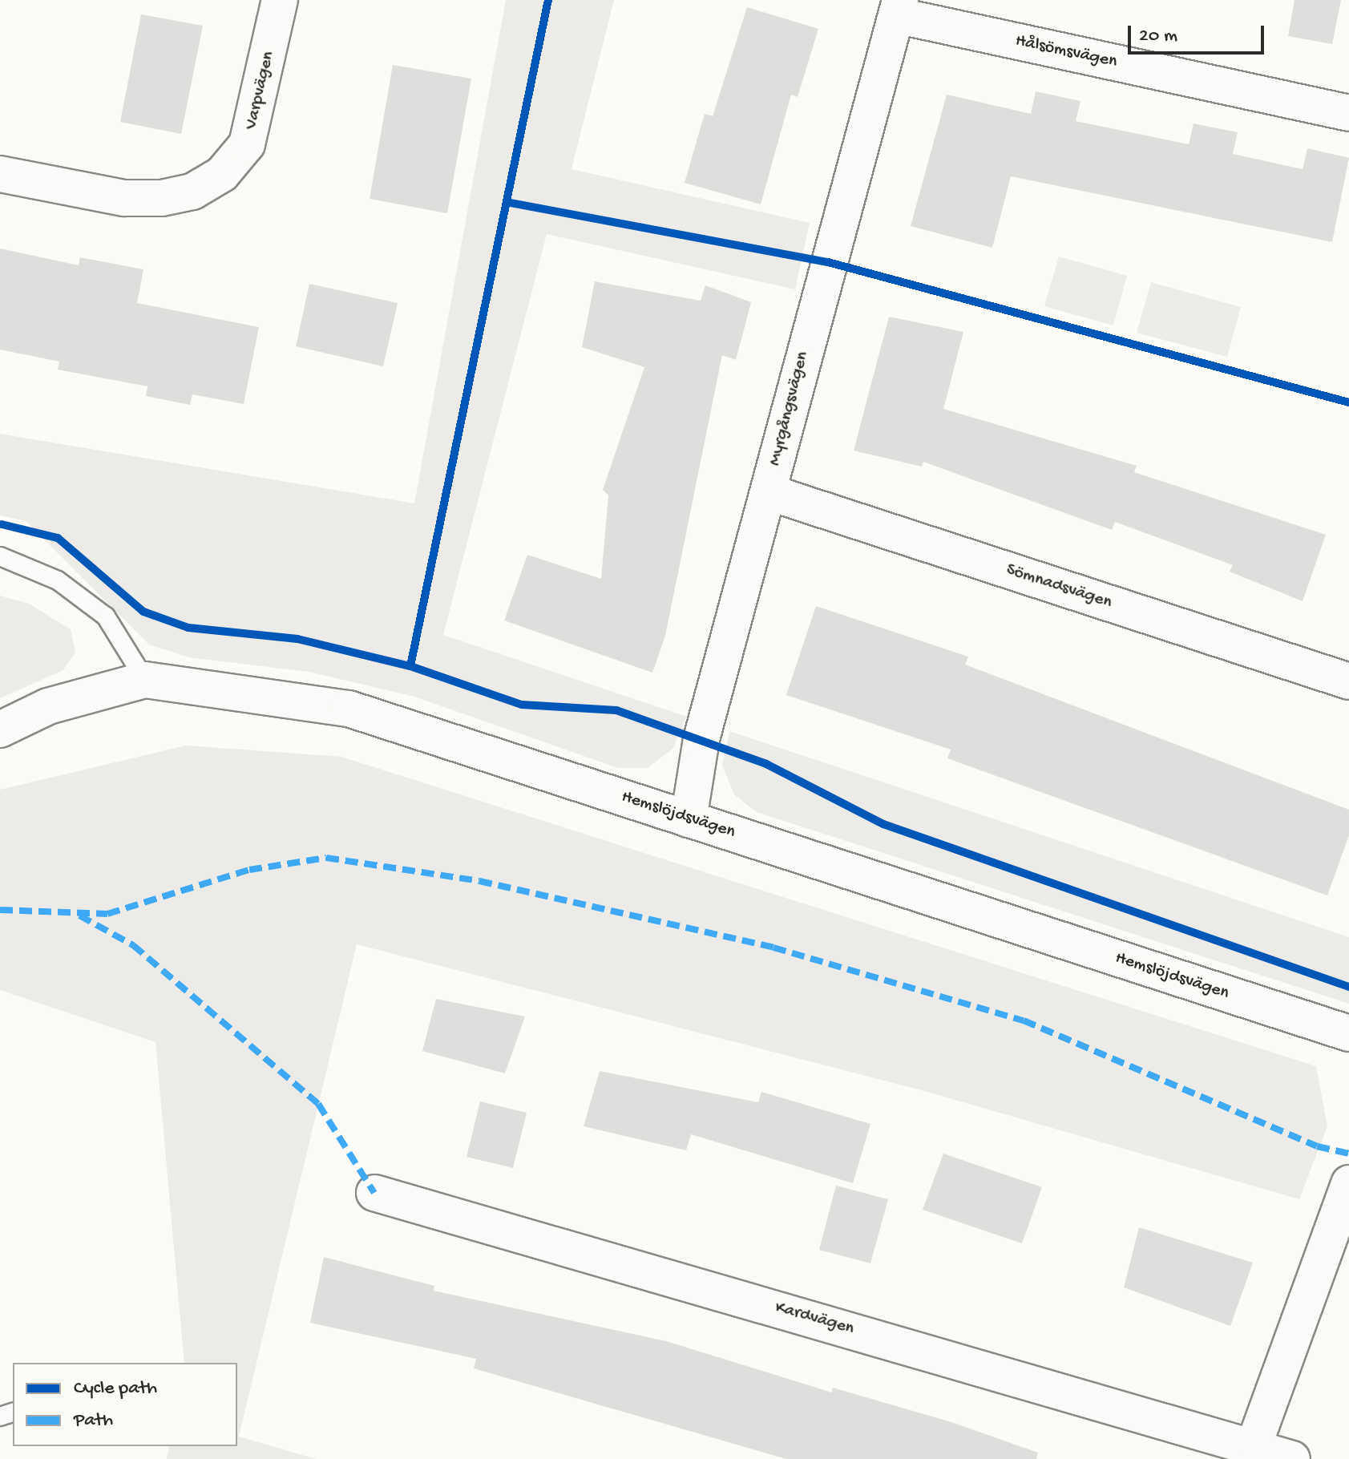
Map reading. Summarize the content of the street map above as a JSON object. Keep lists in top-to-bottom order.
{
  "streets": {
    "street": [
      "Hålsömsvägen",
      "Varpvägen",
      "Myrgångsvägen",
      "Sömnadsvägen",
      "Hemslöjdsvägen",
      "Kardvägen"
    ]
  },
  "crossings": [
    ["Hålsömsvägen", "Myrgångsvägen"],
    ["Myrgångsvägen", "Sömnadsvägen"],
    ["Myrgångsvägen", "Hemslöjdsvägen"]
  ],
  "legend": ["Cycle path", "Path"],
  "scale_bar": "20 m"
}
